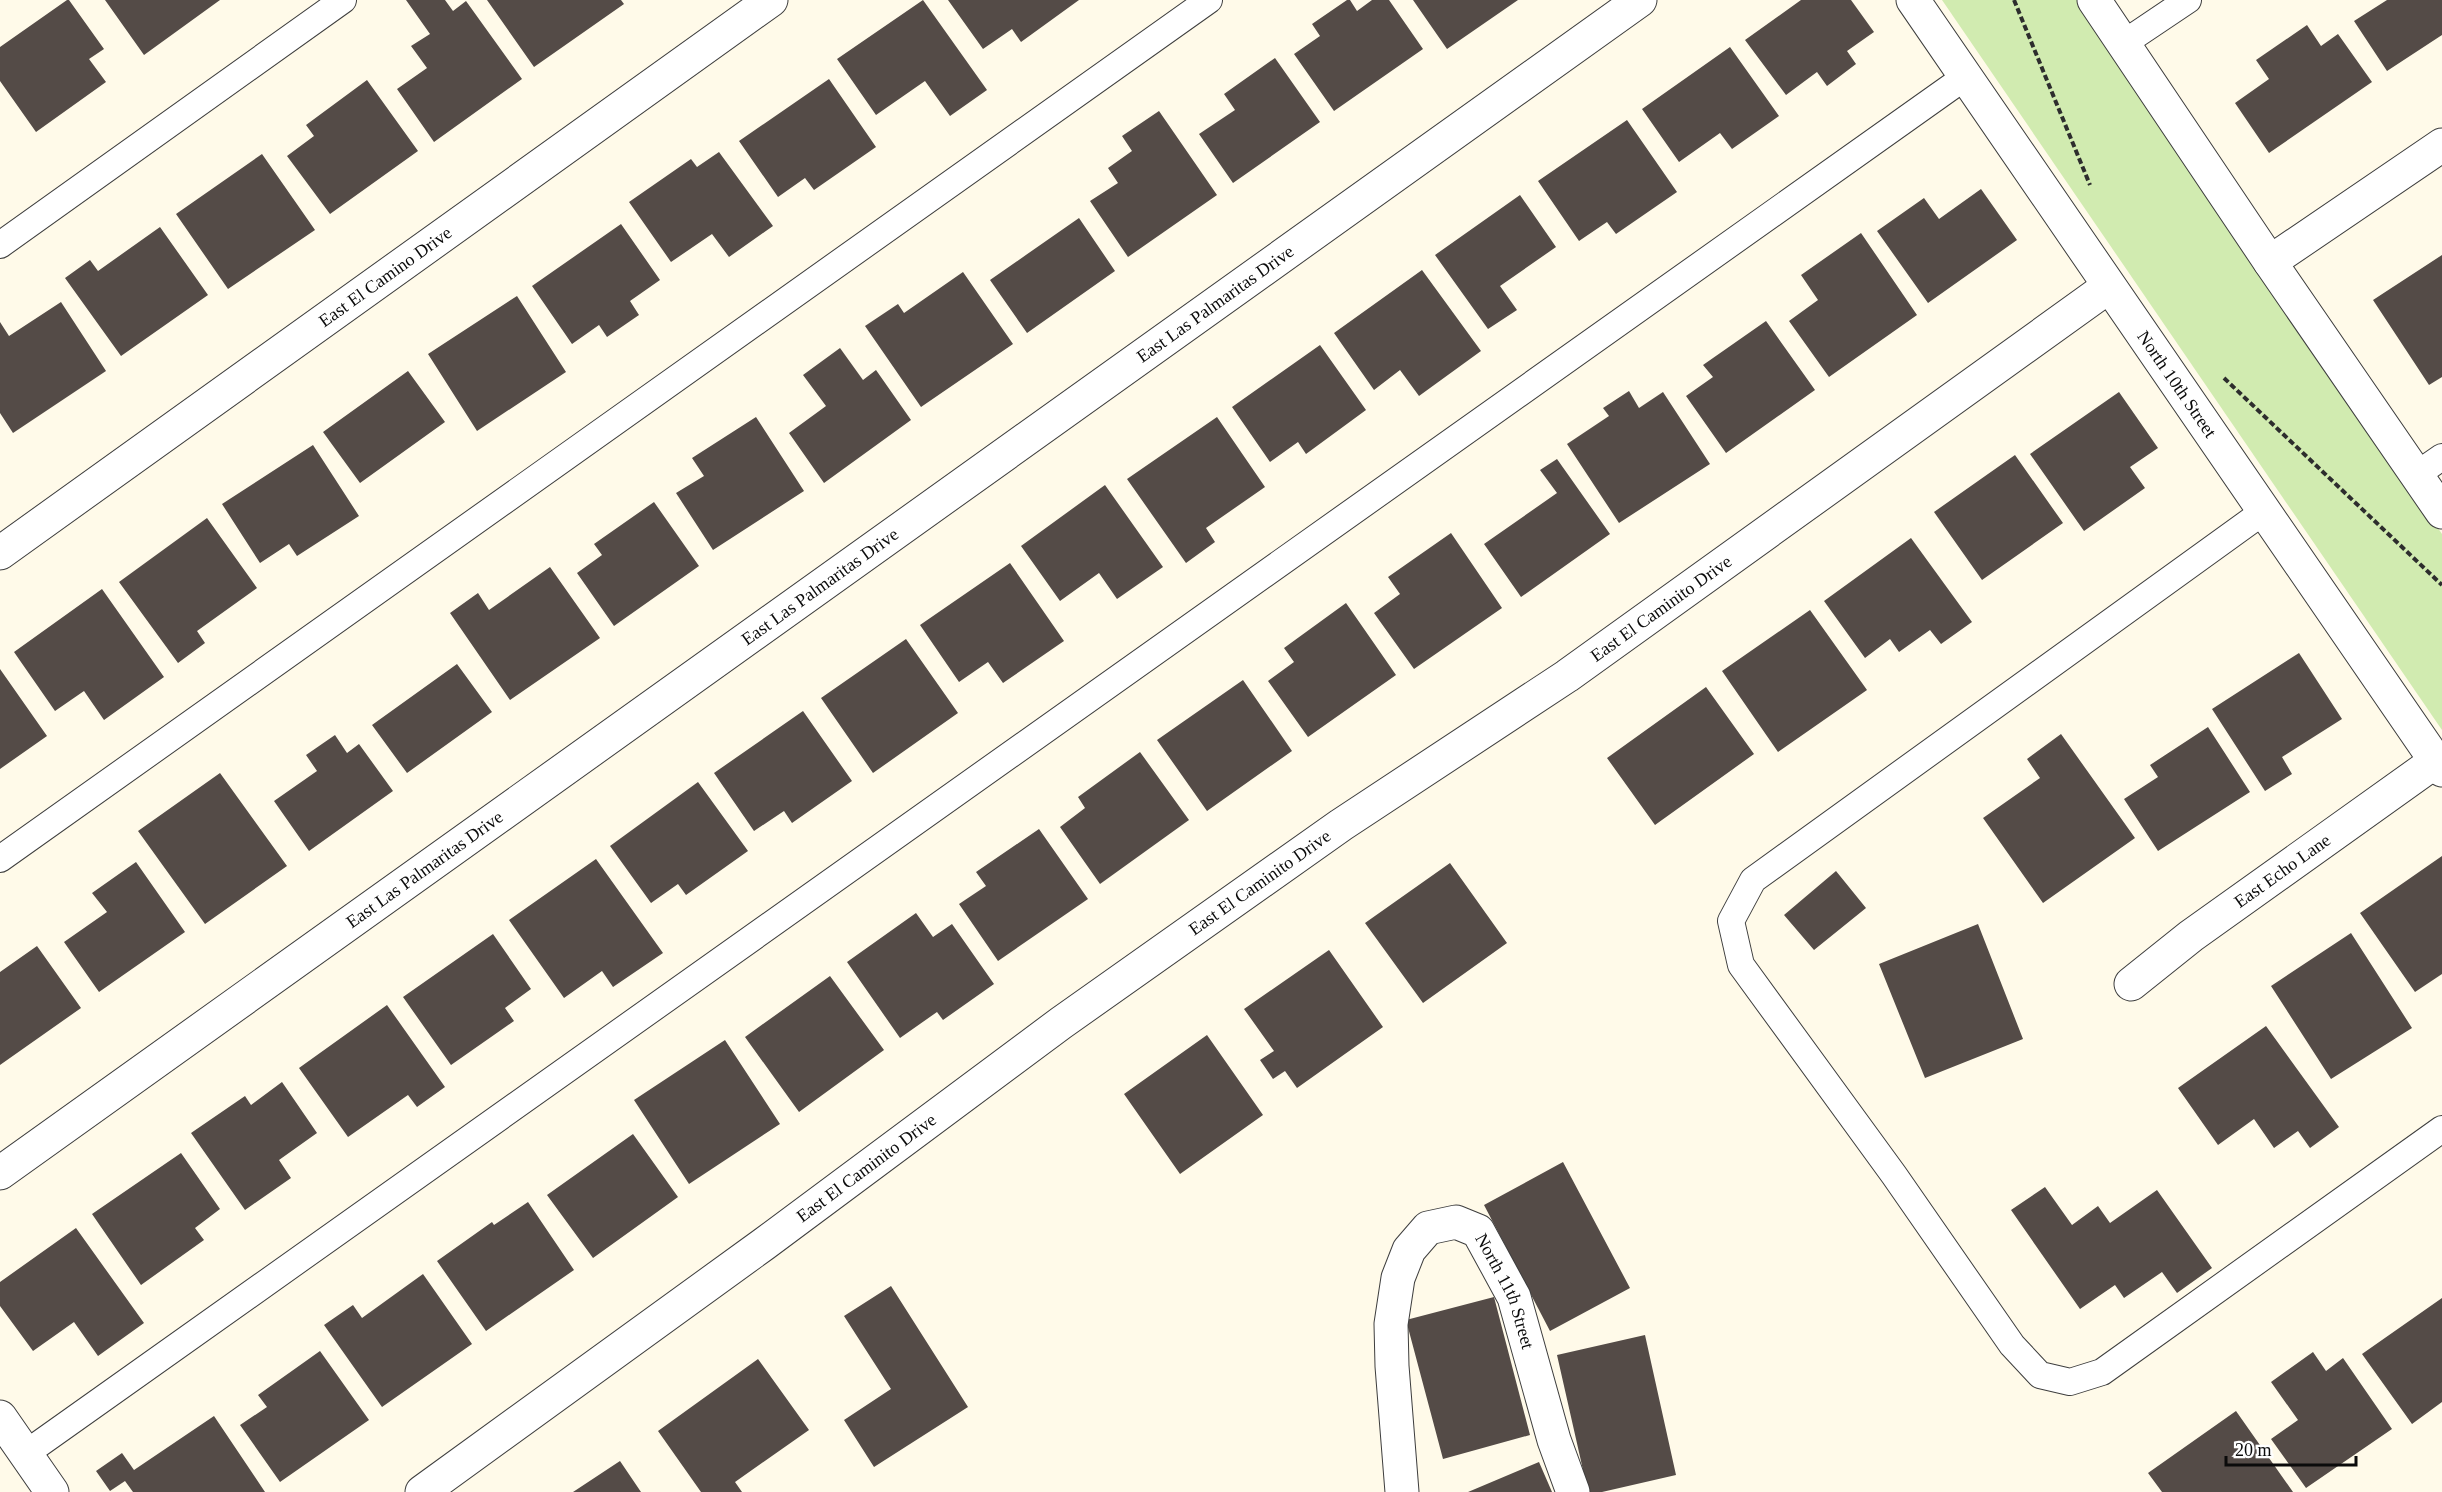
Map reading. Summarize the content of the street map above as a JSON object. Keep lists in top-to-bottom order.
{
  "streets": {
    "street": [
      "East El Camino Drive",
      "East Las Palmaritas Drive",
      "North 10th Street",
      "East El Caminito Drive",
      "East Echo Lane",
      "North 11th Street"
    ]
  },
  "crossings": [
    ["North 10th Street", "East El Caminito Drive"],
    ["North 10th Street", "East Echo Lane"]
  ],
  "scale_bar": "20 m"
}
